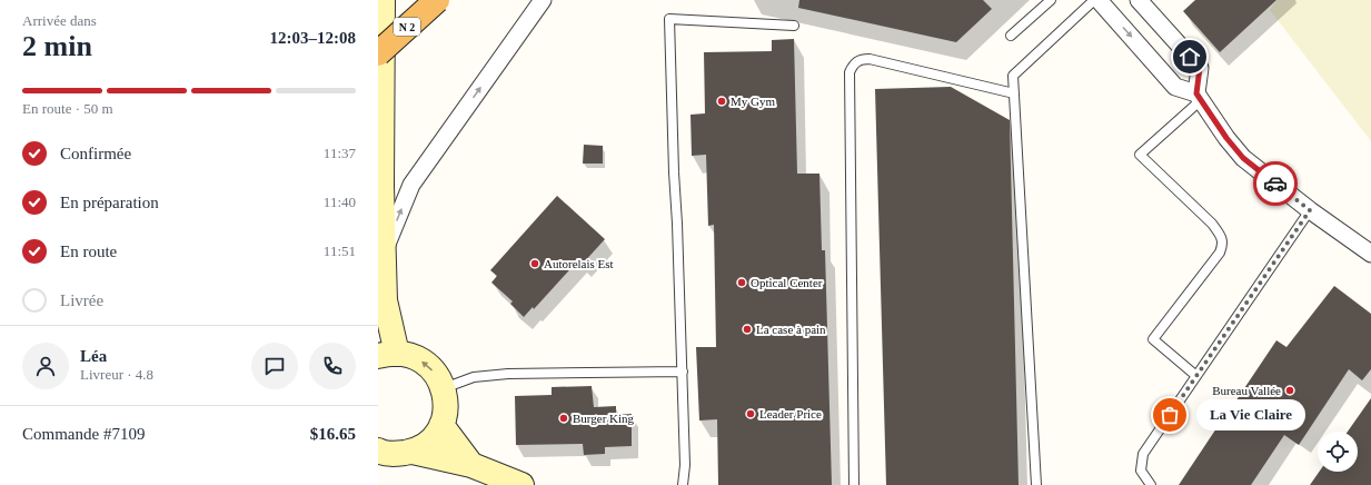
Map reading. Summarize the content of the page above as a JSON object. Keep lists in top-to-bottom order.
{
  "streets": {
    "highway": ["N 2"]
  },
  "places": [
    "My Gym",
    "Autorelais Est",
    "Optical Center",
    "La case à pain",
    "Bureau Vallée",
    "Leader Price",
    "La Vie Claire",
    "Burger King"
  ],
  "page": {
    "heading": ["2 min", "Arrivée dans", "12:03–12:08"],
    "panel": [
      "Léa",
      "Livreur · 4.8",
      "Commande #7109",
      "$16.65"
    ],
    "bar": "En route · 50 m",
    "list": [
      ["Confirmée", "11:37"],
      ["En préparation", "11:40"],
      ["En route", "11:51"],
      "Livrée"
    ],
    "bubble": "La Vie Claire"
  }
}
